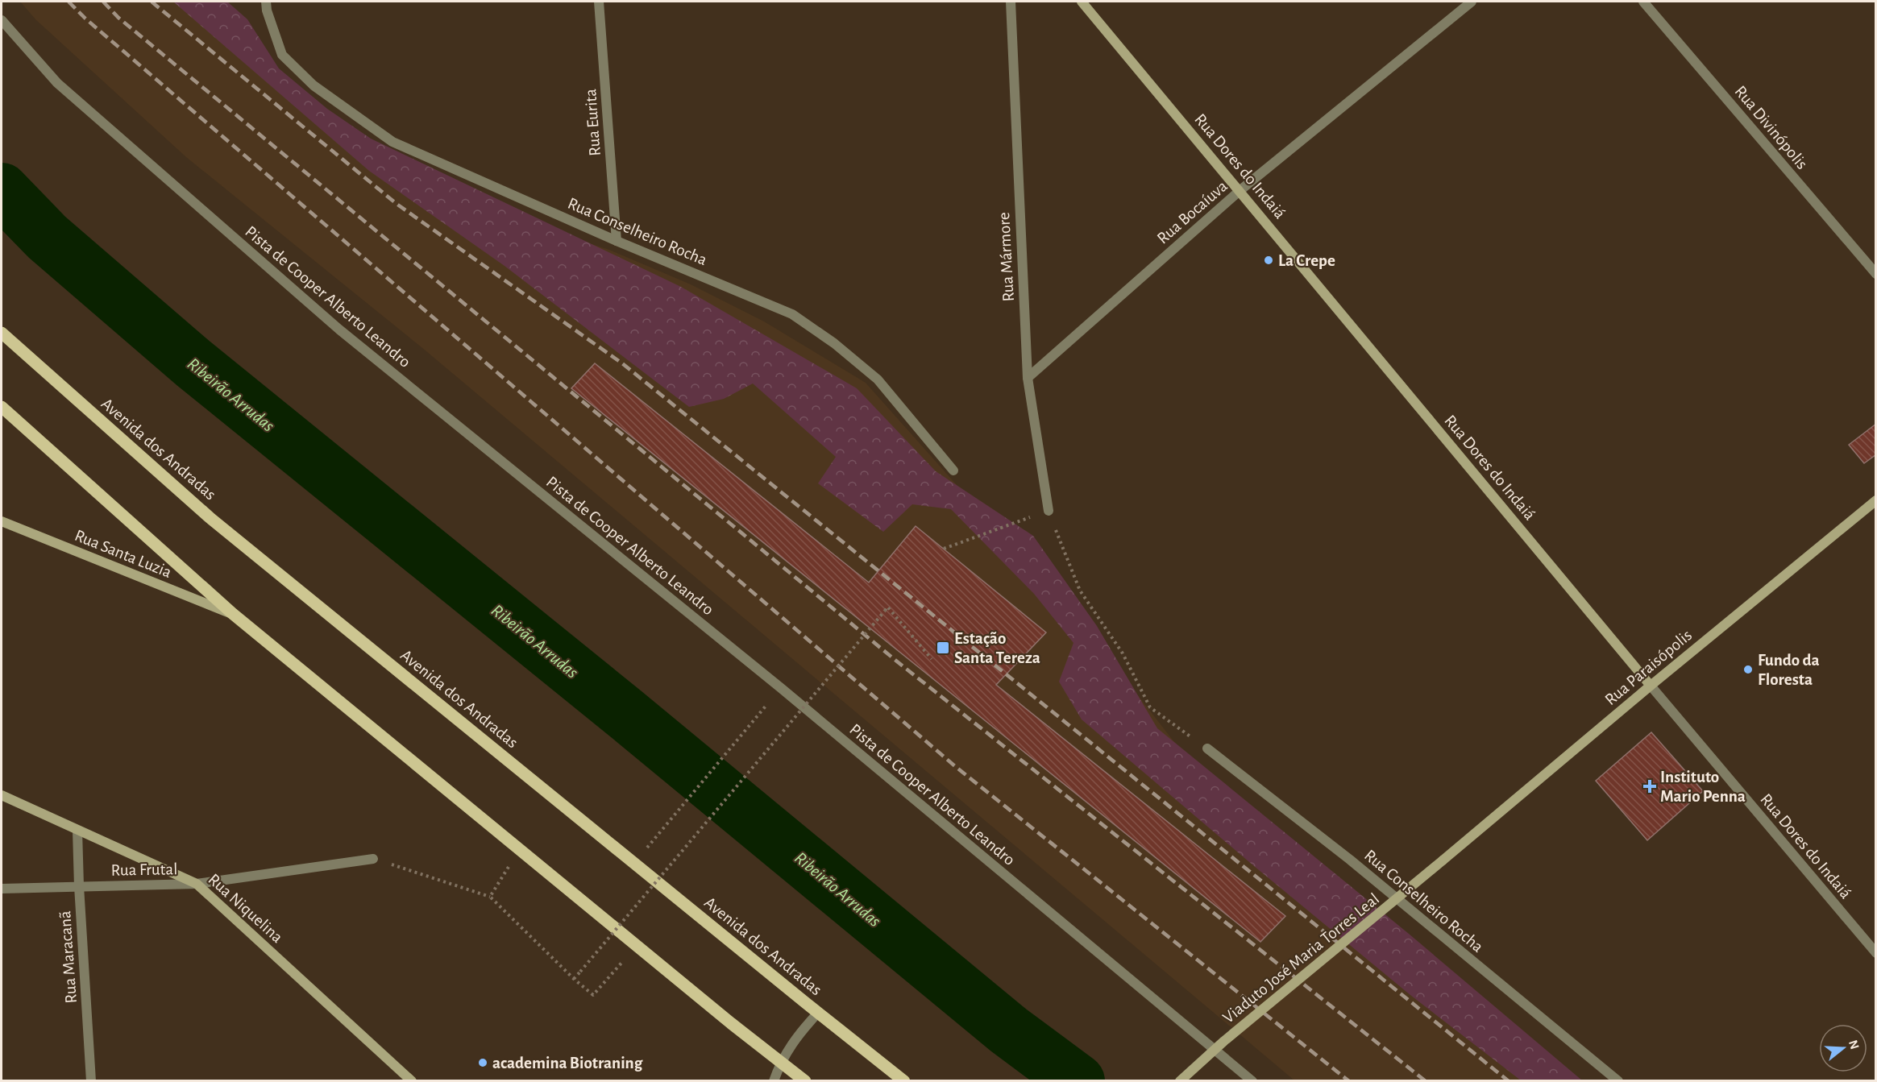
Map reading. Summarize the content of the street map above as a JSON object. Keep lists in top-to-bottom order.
{
  "streets": {
    "main road": ["Avenida dos Andradas"],
    "street": [
      "Rua Eurita",
      "Rua Divinópolis",
      "Rua Dores do Indaiá",
      "Rua Bocaíuva",
      "Rua Conselheiro Rocha",
      "Rua Mármore",
      "Pista de Cooper Alberto Leandro",
      "Rua Santa Luzia",
      "Rua Paraisópolis",
      "Rua Frutal",
      "Rua Niquelina",
      "Rua Maracanã",
      "Viaduto José Maria Torres Leal"
    ]
  },
  "crossings": [
    ["Rua Eurita", "Rua Conselheiro Rocha"],
    ["Rua Dores do Indaiá", "Rua Bocaíuva"],
    ["Rua Dores do Indaiá", "Rua Paraisópolis"],
    ["Rua Bocaíuva", "Rua Mármore"],
    ["Rua Paraisópolis", "Viaduto José Maria Torres Leal"],
    ["Rua Frutal", "Rua Niquelina"],
    ["Rua Frutal", "Rua Maracanã"],
    ["Rua Niquelina", "Rua Maracanã"]
  ],
  "water": ["Ribeirão Arrudas"],
  "places": {
    "other": ["La Crepe", "Fundo da Floresta", "academina Biotraning"],
    "transit": ["Estação Santa Tereza"],
    "health": ["Instituto Mario Penna"]
  },
  "north": "right"
}
